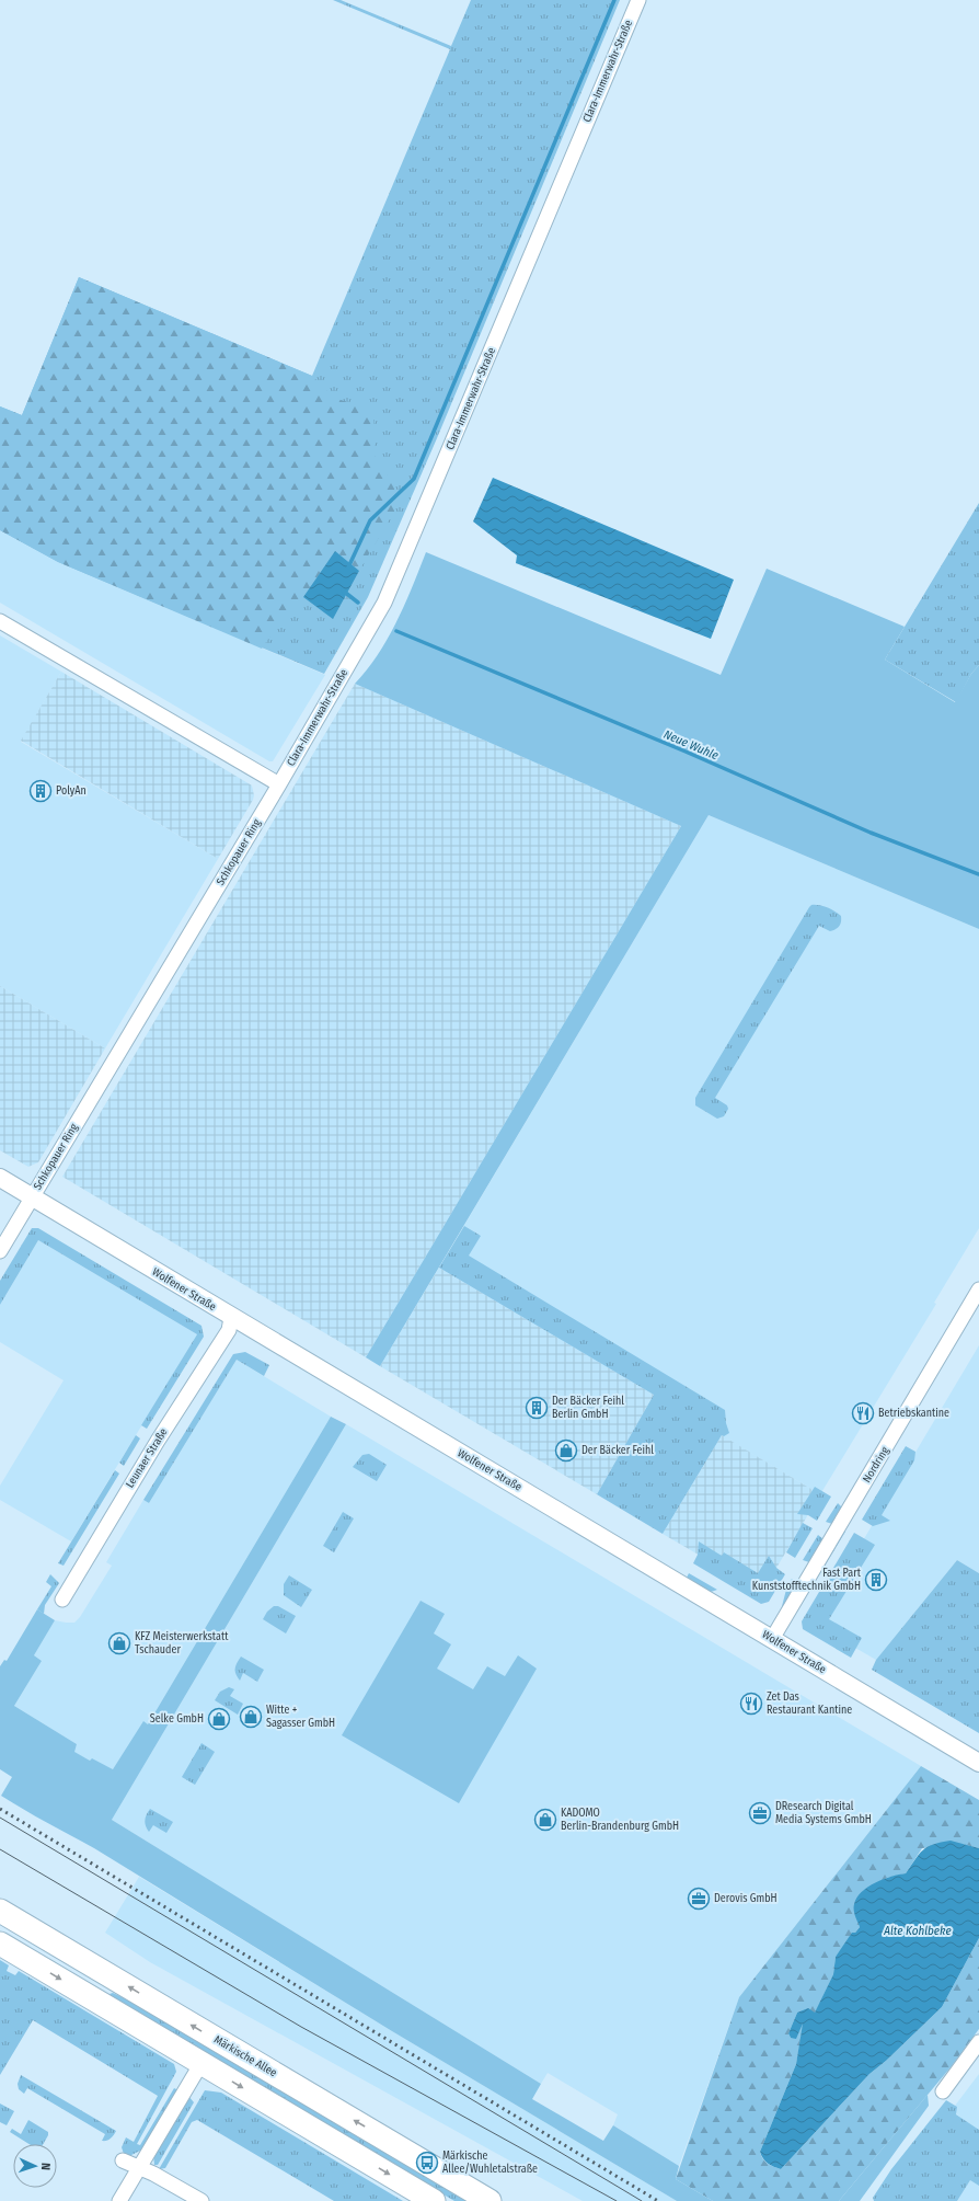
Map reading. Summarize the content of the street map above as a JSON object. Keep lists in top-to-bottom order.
{
  "streets": {
    "main road": ["Märkische Allee"],
    "street": [
      "Clara-Immerwahr-Straße",
      "Schkopauer Ring",
      "Wolfener Straße",
      "Leunaer Straße",
      "Nordring"
    ]
  },
  "crossings": [
    ["Clara-Immerwahr-Straße", "Schkopauer Ring"],
    ["Schkopauer Ring", "Wolfener Straße"],
    ["Wolfener Straße", "Leunaer Straße"],
    ["Wolfener Straße", "Nordring"]
  ],
  "water": ["Neue Wuhle", "Alte Kohlbeke"],
  "places": {
    "building": ["PolyAn", "Der Bäcker Feihl Berlin GmbH", "Fast Part Kunststofftechnik GmbH"],
    "restaurant": ["Betriebskantine", "Zet Das Restaurant Kantine"],
    "shop": [
      "Der Bäcker Feihl",
      "KFZ Meisterwerkstatt Tschauder",
      "Witte + Sagasser GmbH",
      "Selke GmbH",
      "KADOMO Berlin-Brandenburg GmbH"
    ],
    "office": ["DResearch Digital Media Systems GmbH", "Derovis GmbH"],
    "bus stop": ["Märkische Allee/Wuhletalstraße"]
  },
  "north": "right"
}
